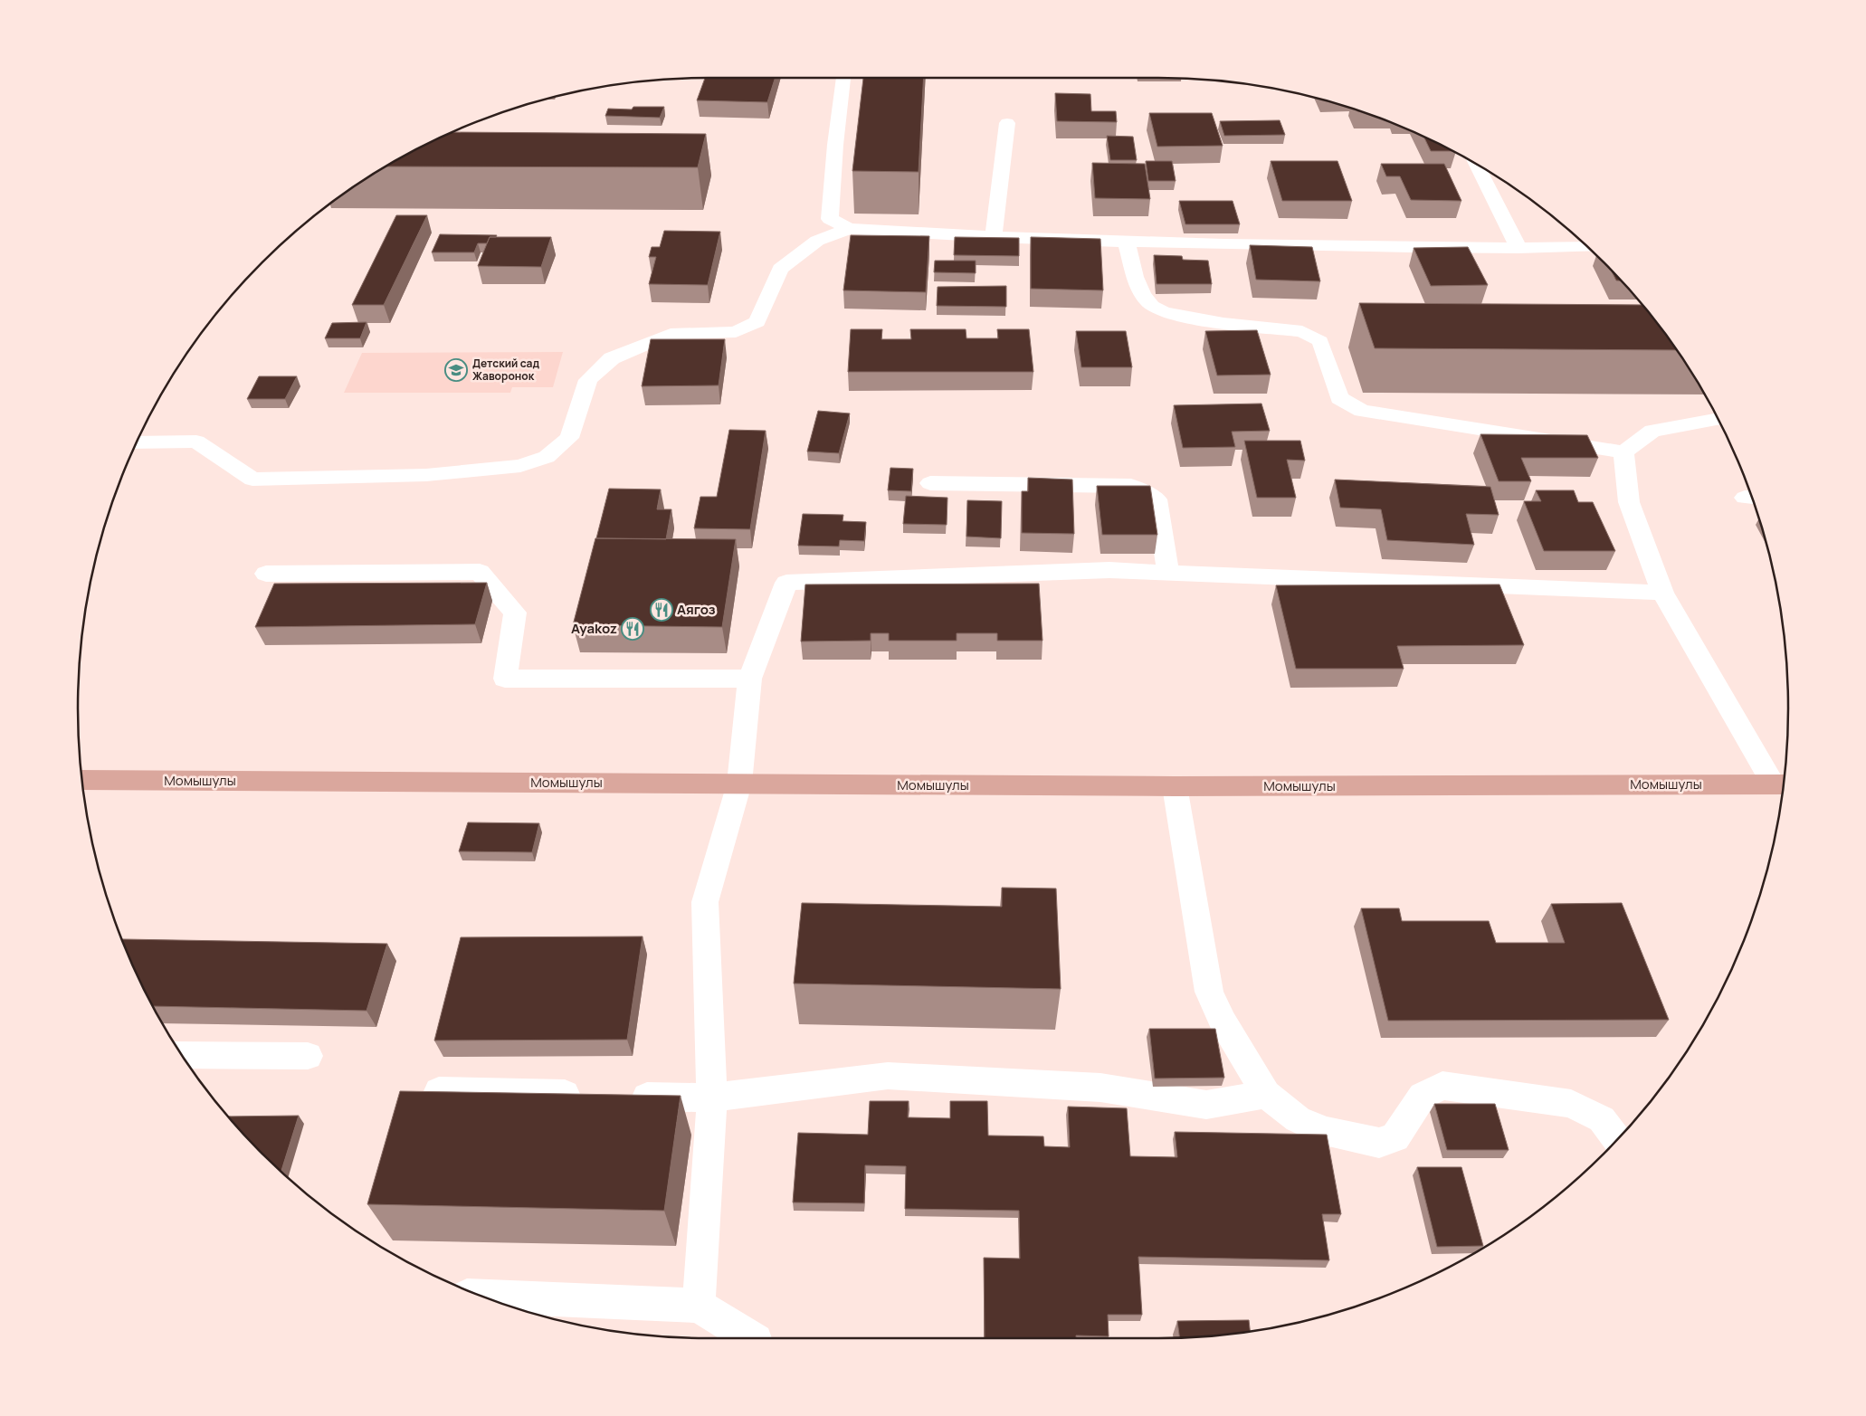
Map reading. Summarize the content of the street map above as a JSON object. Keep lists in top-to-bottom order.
{
  "streets": {
    "main road": ["Момышулы"]
  },
  "places": {
    "school or university": ["Детский сад Жаворонок"],
    "restaurant": ["Аягоз", "Ayakoz"]
  }
}
